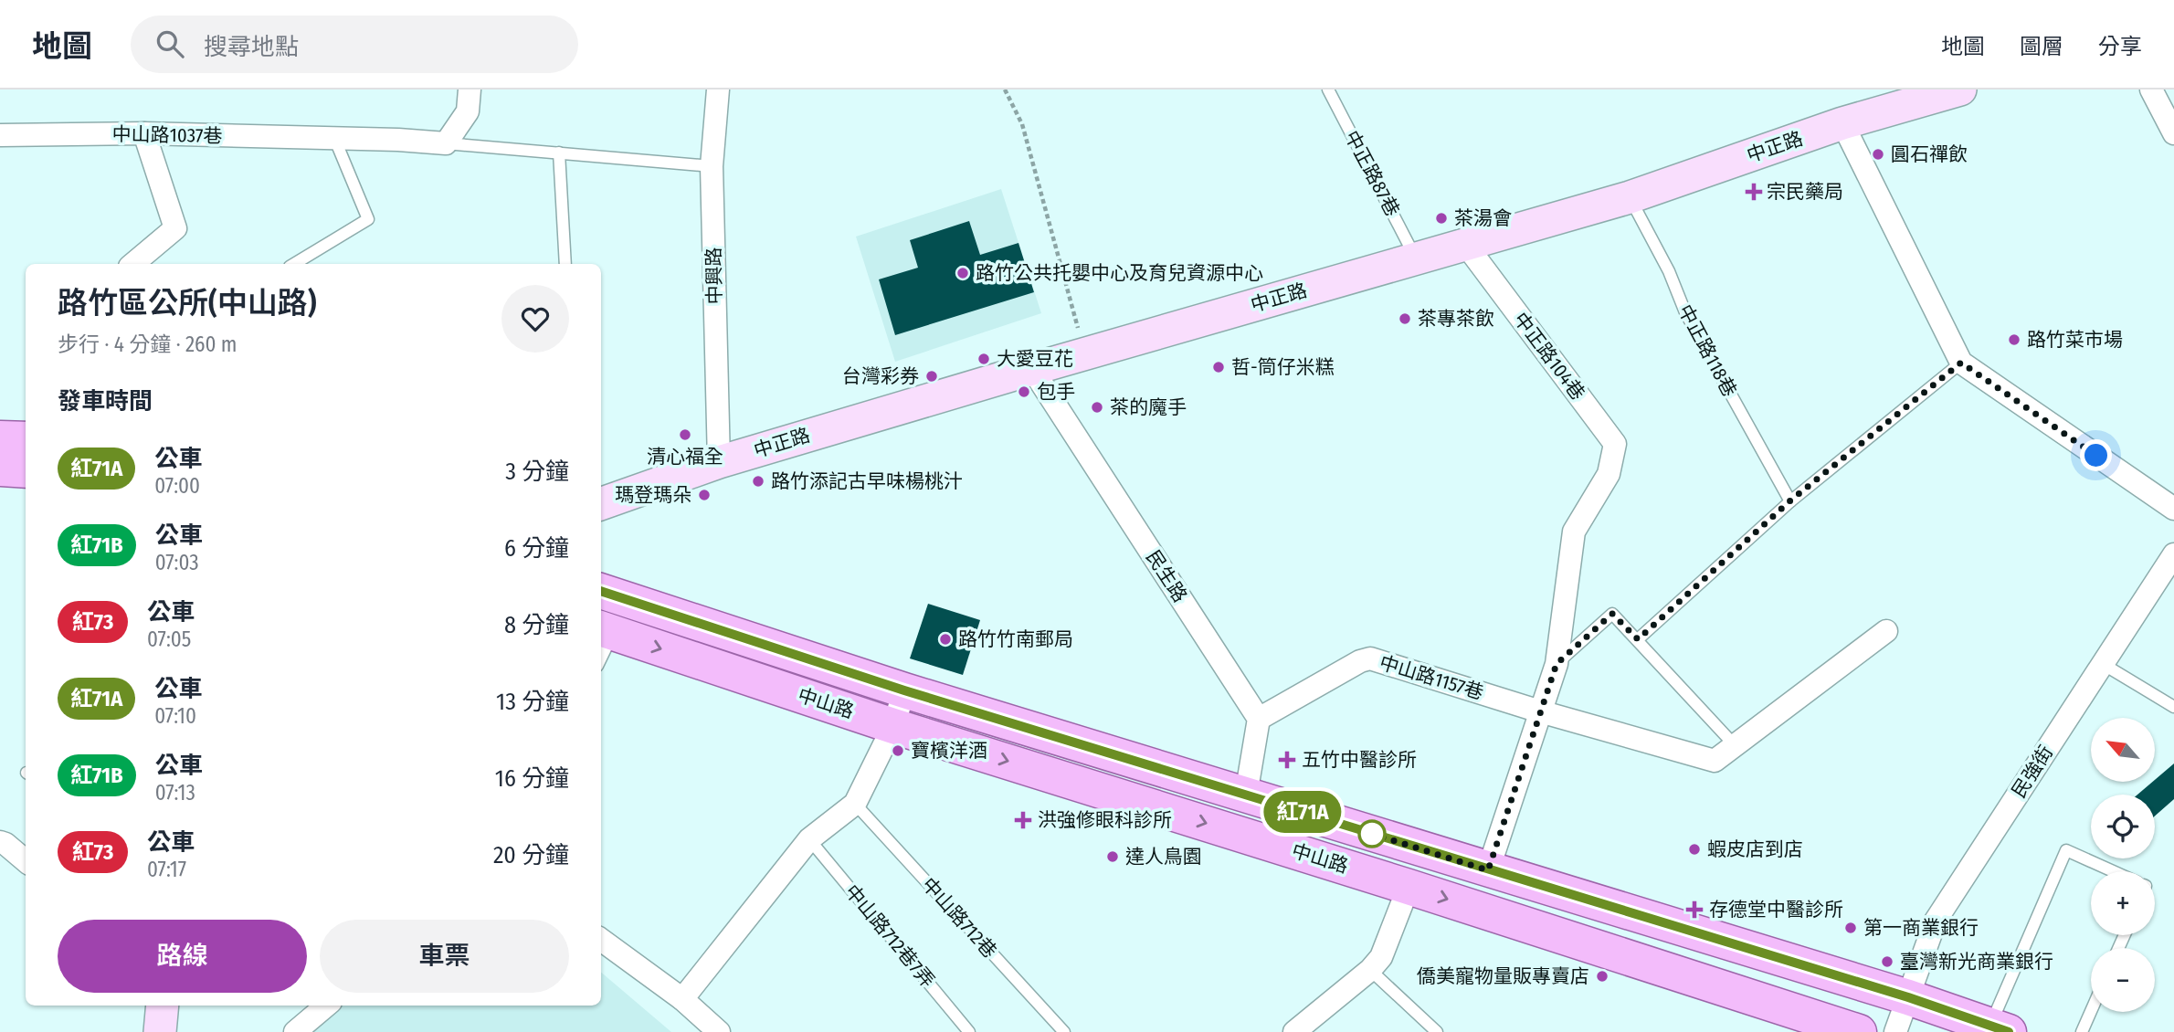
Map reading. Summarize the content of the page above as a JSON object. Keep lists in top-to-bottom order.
{
  "streets": {
    "main road": ["中山路"],
    "street": [
      "中山路1037巷",
      "中正路",
      "中興路",
      "中正路104巷",
      "民生路",
      "中山路1157巷",
      "民強街"
    ],
    "lane": [
      "中正路87巷",
      "中正路118巷",
      "中山路712巷",
      "中山路712巷7弄"
    ]
  },
  "crossings": [
    ["中山路1037巷", "中興路"],
    ["中正路", "中正路87巷"],
    ["中正路", "中興路"],
    ["中正路", "中正路118巷"],
    ["中正路", "中正路104巷"],
    ["中正路", "民生路"],
    ["民生路", "中山路1157巷"],
    ["中山路", "民強街"]
  ],
  "places": {
    "other": [
      "圓石禪飲",
      "茶湯會",
      "路竹公共托嬰中心及育兒資源中心",
      "茶專茶飲",
      "路竹菜市場",
      "大愛豆花",
      "哲-筒仔米糕",
      "台灣彩券",
      "包手",
      "茶的魔手",
      "清心福全",
      "路竹添記古早味楊桃汁",
      "瑪登瑪朵",
      "路竹竹南郵局",
      "寶檳洋酒",
      "蝦皮店到店",
      "達人鳥園",
      "第一商業銀行",
      "臺灣新光商業銀行",
      "僑美寵物量販專賣店"
    ],
    "health": [
      "宗民藥局",
      "五竹中醫診所",
      "洪強修眼科診所",
      "存德堂中醫診所"
    ]
  },
  "lines": ["bus line 紅71A"],
  "north": "top left",
  "page": {
    "header": "地圖",
    "search": "搜尋地點",
    "nav": ["地圖", "圖層", "分享"],
    "on_map": "紅71A",
    "heading": [
      ["路竹區公所(中山路)", "步行 · 4 分鐘 · 260 m"],
      "發車時間"
    ],
    "list": [
      {
        "mark": "紅71A",
        "name": "公車",
        "note": "07:00",
        "value": "3 分鐘"
      },
      {
        "mark": "紅71B",
        "name": "公車",
        "note": "07:03",
        "value": "6 分鐘"
      },
      {
        "mark": "紅73",
        "name": "公車",
        "note": "07:05",
        "value": "8 分鐘"
      },
      {
        "mark": "紅71A",
        "name": "公車",
        "note": "07:10",
        "value": "13 分鐘"
      },
      {
        "mark": "紅71B",
        "name": "公車",
        "note": "07:13",
        "value": "16 分鐘"
      },
      {
        "mark": "紅73",
        "name": "公車",
        "note": "07:17",
        "value": "20 分鐘"
      }
    ],
    "map_buttons": ["+", "−"],
    "buttons": ["路線", "車票"]
  }
}
